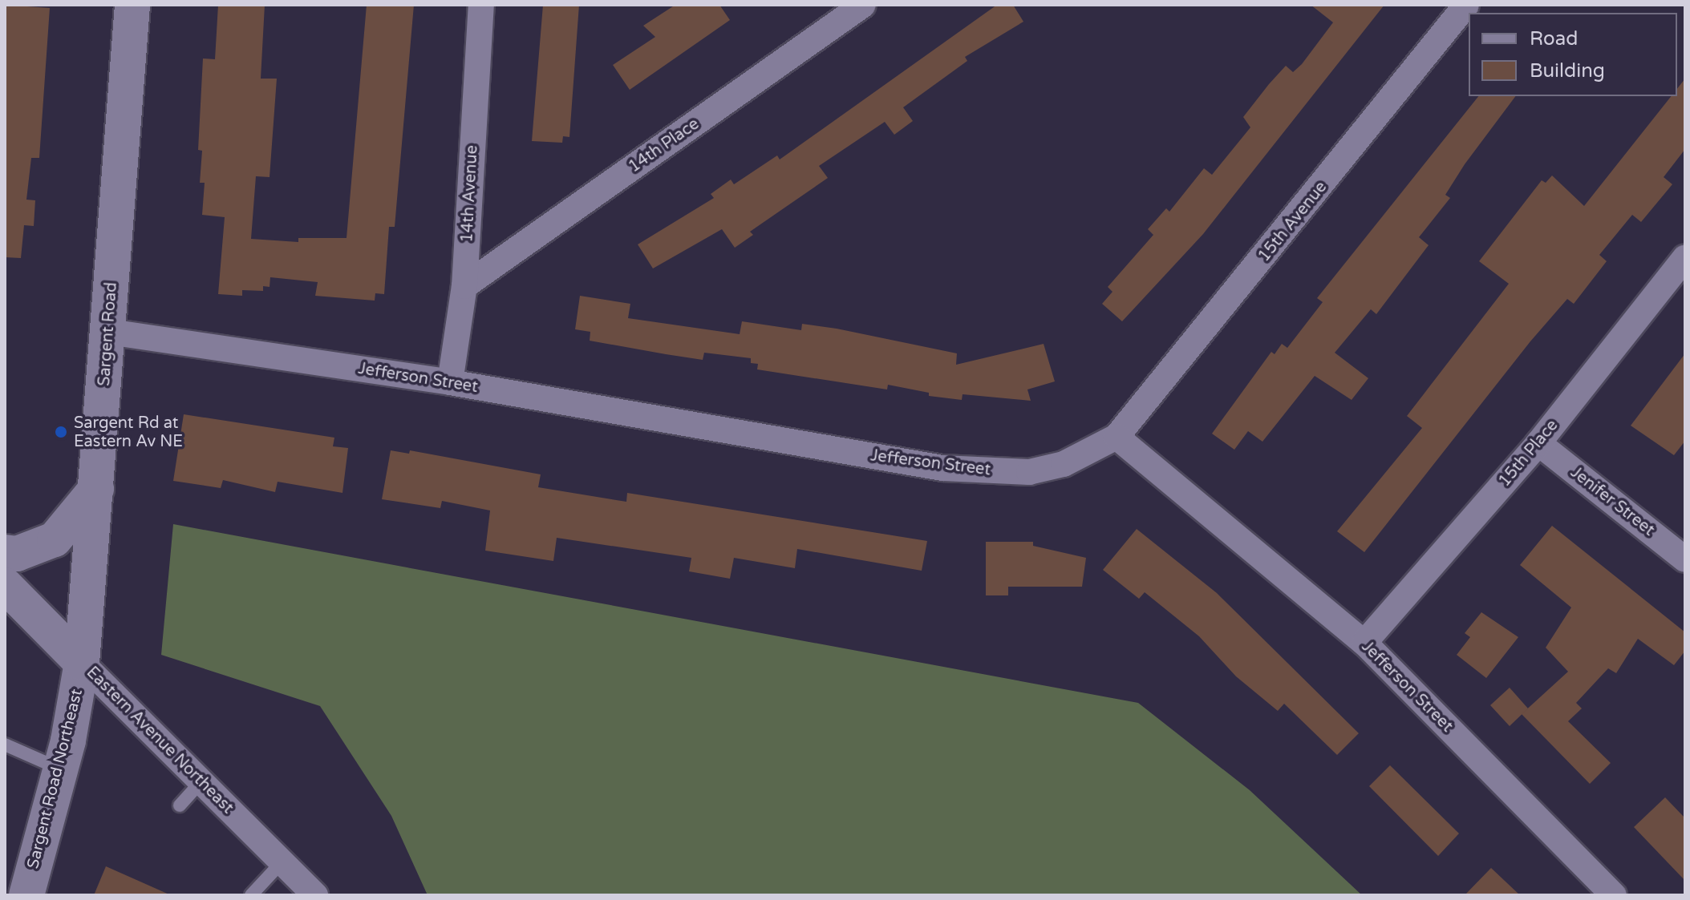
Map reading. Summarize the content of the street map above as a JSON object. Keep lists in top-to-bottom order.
{
  "streets": {
    "main road": ["Sargent Road", "Eastern Avenue Northeast", "Sargent Road Northeast"],
    "street": [
      "14th Place",
      "14th Avenue",
      "15th Avenue",
      "Jefferson Street",
      "15th Place",
      "Jenifer Street"
    ]
  },
  "crossings": [
    ["14th Place", "14th Avenue"],
    ["14th Avenue", "Jefferson Street"],
    ["15th Avenue", "Jefferson Street"],
    ["Sargent Road", "Jefferson Street"],
    ["Sargent Road", "Eastern Avenue Northeast"],
    ["Sargent Road", "Sargent Road Northeast"],
    ["Jefferson Street", "15th Place"],
    ["15th Place", "Jenifer Street"],
    ["Eastern Avenue Northeast", "Sargent Road Northeast"]
  ],
  "places": ["Sargent Rd at Eastern Av NE"],
  "legend": ["Road", "Building"]
}
